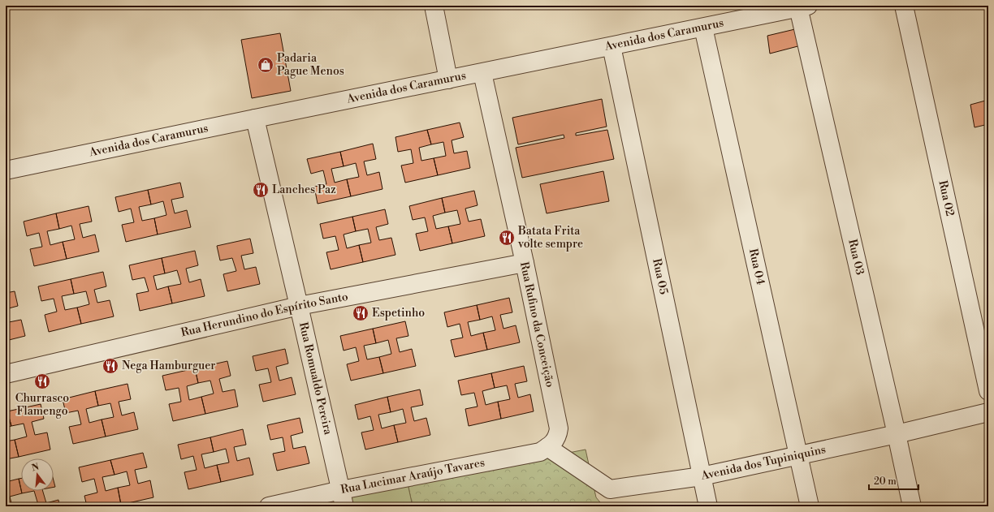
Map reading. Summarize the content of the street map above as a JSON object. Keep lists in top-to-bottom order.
{
  "streets": {
    "street": [
      "Avenida dos Caramurus",
      "Rua 02",
      "Rua 03",
      "Rua 04",
      "Rua 05",
      "Rua Herundino do Espírito Santo",
      "Rua Rufino da Conceição",
      "Rua Romualdo Pereira",
      "Avenida dos Tupiniquins",
      "Rua Lucimar Araújo Tavares"
    ]
  },
  "crossings": [
    ["Avenida dos Caramurus", "Rua 03"],
    ["Avenida dos Caramurus", "Rua 04"],
    ["Avenida dos Caramurus", "Rua 05"],
    ["Avenida dos Caramurus", "Rua Rufino da Conceição"],
    ["Avenida dos Caramurus", "Rua Romualdo Pereira"],
    ["Rua 03", "Avenida dos Tupiniquins"],
    ["Rua 04", "Avenida dos Tupiniquins"],
    ["Rua 05", "Avenida dos Tupiniquins"],
    ["Rua Herundino do Espírito Santo", "Rua Rufino da Conceição"],
    ["Rua Herundino do Espírito Santo", "Rua Romualdo Pereira"],
    ["Rua Rufino da Conceição", "Avenida dos Tupiniquins"],
    ["Rua Rufino da Conceição", "Rua Lucimar Araújo Tavares"],
    ["Rua Romualdo Pereira", "Rua Lucimar Araújo Tavares"],
    ["Avenida dos Tupiniquins", "Rua Lucimar Araújo Tavares"]
  ],
  "places": {
    "shop": ["Padaria Pague Menos"],
    "restaurant": [
      "Lanches Paz",
      "Batata Frita volte sempre",
      "Espetinho",
      "Nega Hamburguer",
      "Churrasco Flamengo"
    ]
  },
  "scale_bar": "20 m",
  "north": "top"
}
